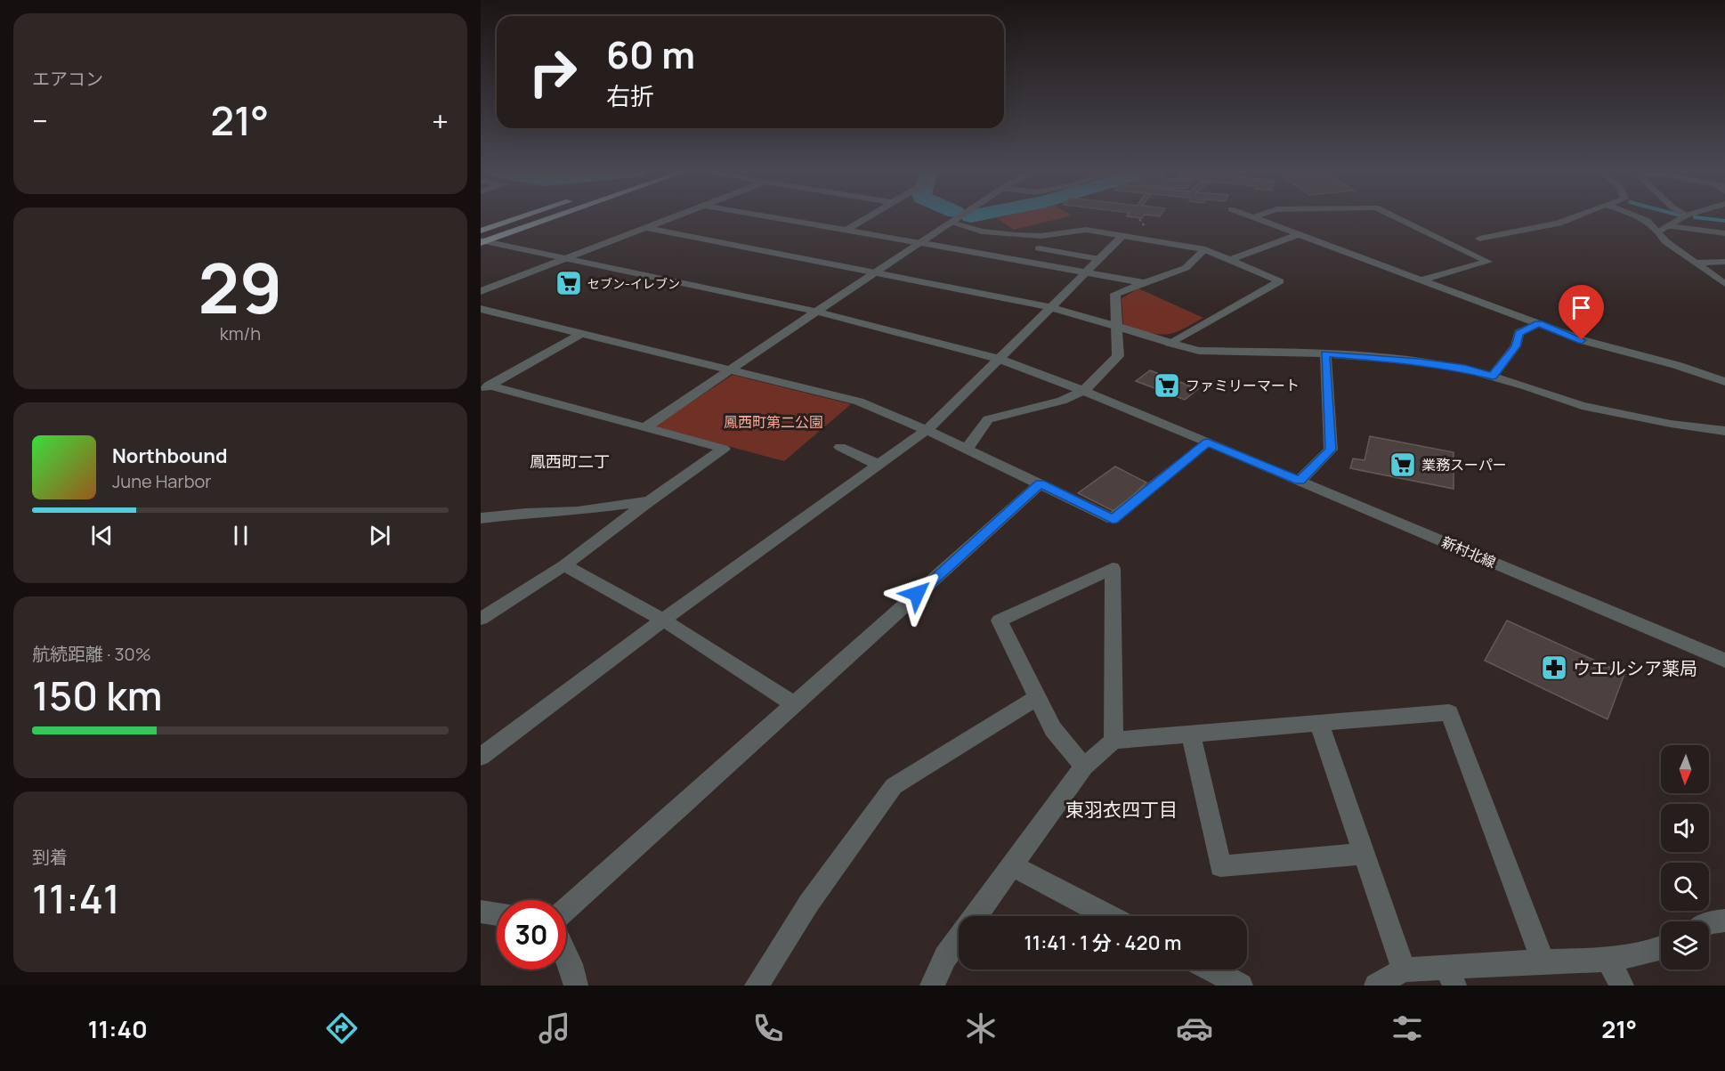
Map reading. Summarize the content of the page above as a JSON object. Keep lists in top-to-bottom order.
{
  "streets": {
    "street": ["新村北線"]
  },
  "districts": ["鳳西町二丁", "東羽衣四丁目"],
  "parks": ["鳳西町第二公園"],
  "places": {
    "supermarket": ["セブン-イレブン", "ファミリーマート", "業務スーパー"],
    "pharmacy": ["ウエルシア薬局"]
  },
  "north": "bottom",
  "page": {
    "tile": [
      "エアコン",
      ["29", "km/h"],
      ["航続距離 · 30%", "150 km"],
      ["到着", "11:41"]
    ],
    "turn": ["60 m", "右折"],
    "heat": ["−", "21°", "+"],
    "song": ["Northbound", "June Harbor"],
    "limit": "30",
    "trip": "11:41 · 1 分 · 420 m",
    "tabs": ["11:40", "21°"]
  }
}
